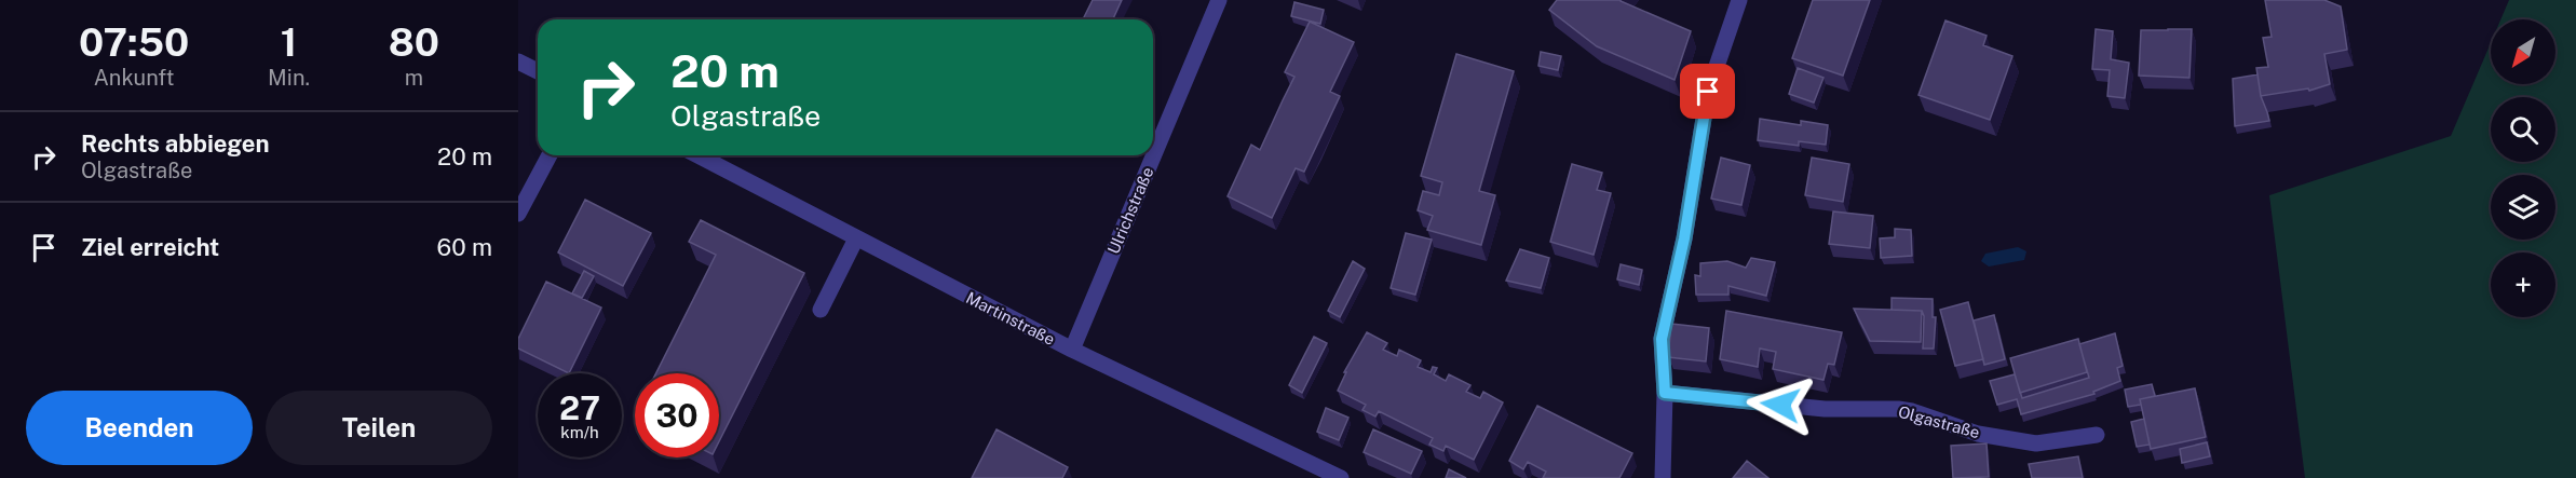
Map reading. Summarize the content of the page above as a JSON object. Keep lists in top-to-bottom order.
{
  "streets": {
    "street": ["Ulrichstraße", "Martinstraße", "Olgastraße"]
  },
  "crossings": [
    ["Ulrichstraße", "Martinstraße"]
  ],
  "north": "bottom left",
  "page": {
    "eta": [
      "07:50",
      "Ankunft",
      "1",
      "Min.",
      "80",
      "m"
    ],
    "map_buttons": "+",
    "turn": ["20 m", "Olgastraße"],
    "list": [
      {
        "name": "Rechts abbiegen",
        "note": "Olgastraße",
        "value": "20 m"
      },
      {
        "name": "Ziel erreicht",
        "value": "60 m"
      }
    ],
    "speed": "27 km/h",
    "limit": "30",
    "buttons": ["Beenden", "Teilen"]
  }
}
